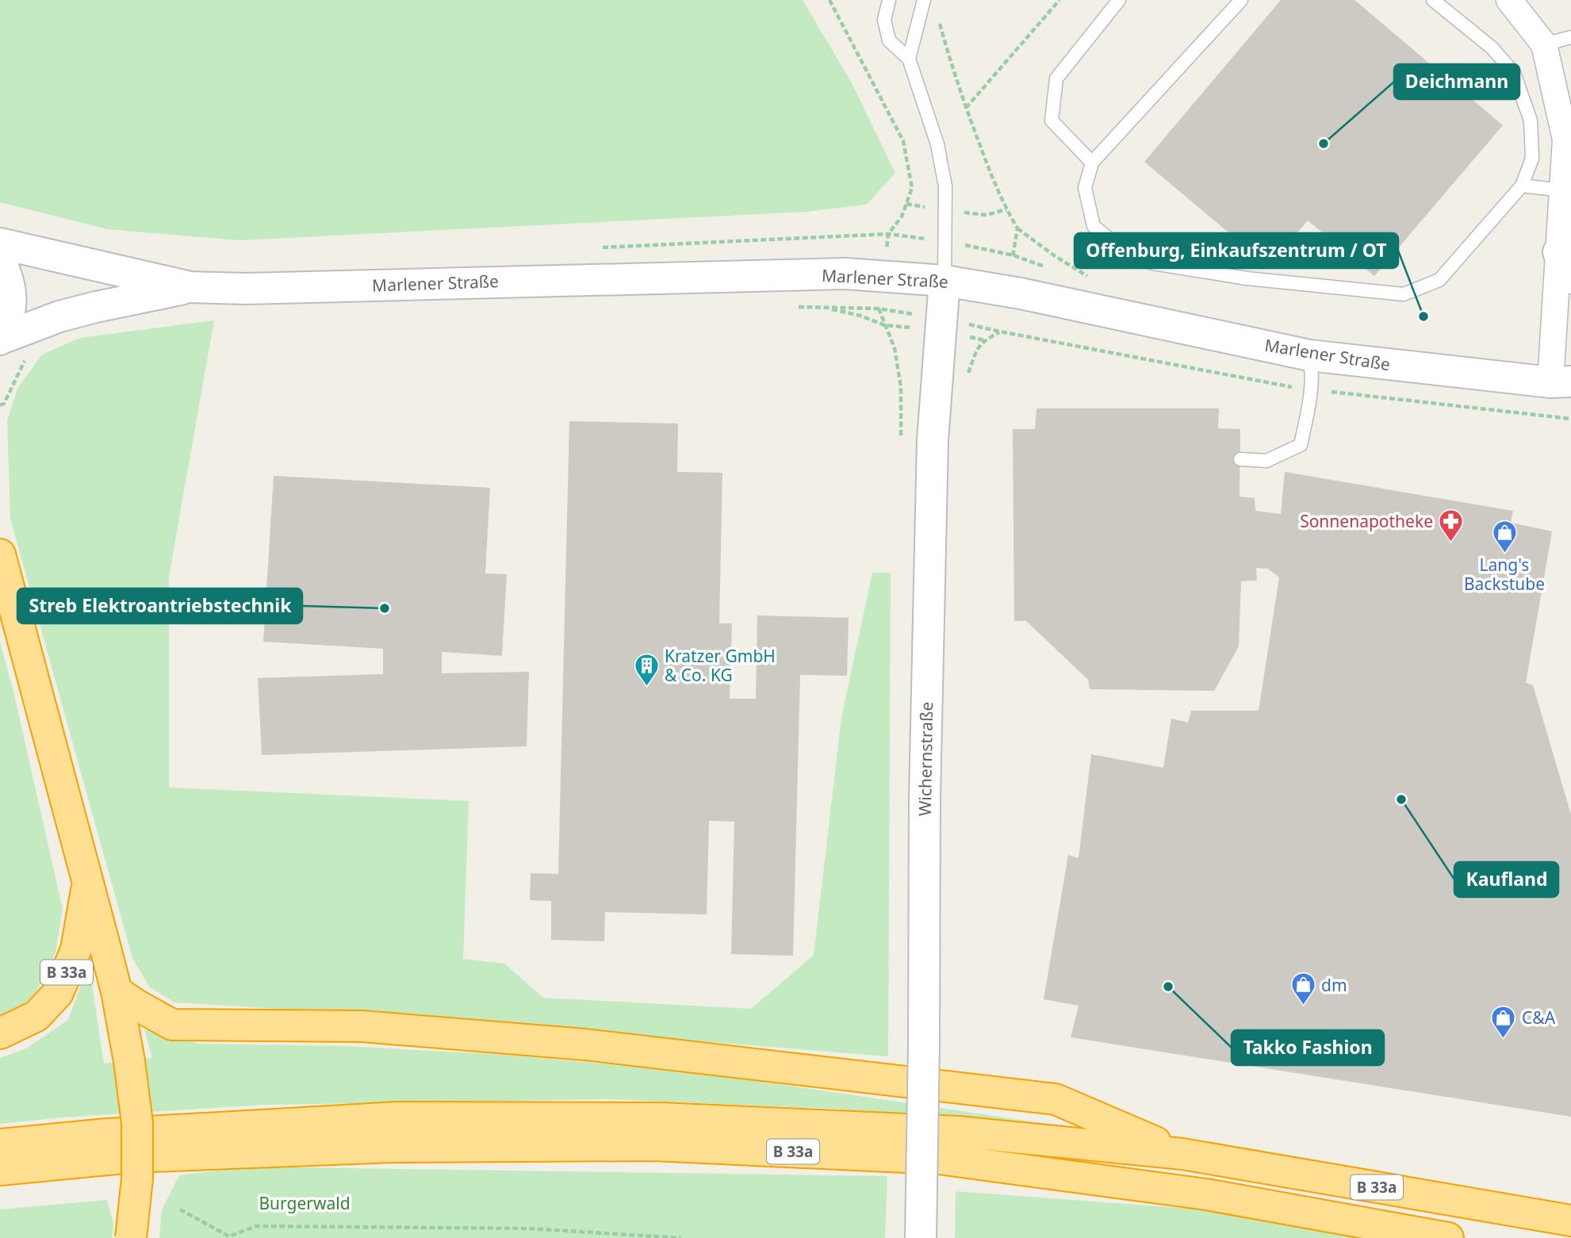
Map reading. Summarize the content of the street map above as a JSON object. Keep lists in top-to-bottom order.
{
  "streets": {
    "highway": ["B 33a"],
    "street": ["Marlener Straße", "Wichernstraße"]
  },
  "crossings": [
    ["Marlener Straße", "Wichernstraße"]
  ],
  "parks": ["Burgerwald"],
  "places": {
    "other": [
      "Deichmann",
      "Offenburg, Einkaufszentrum / OT",
      "Streb Elektroantriebstechnik",
      "Kaufland",
      "Takko Fashion"
    ],
    "pharmacy": ["Sonnenapotheke"],
    "shop": ["Lang's Backstube", "dm", "C&A"],
    "building": ["Kratzer GmbH & Co. KG"]
  }
}
